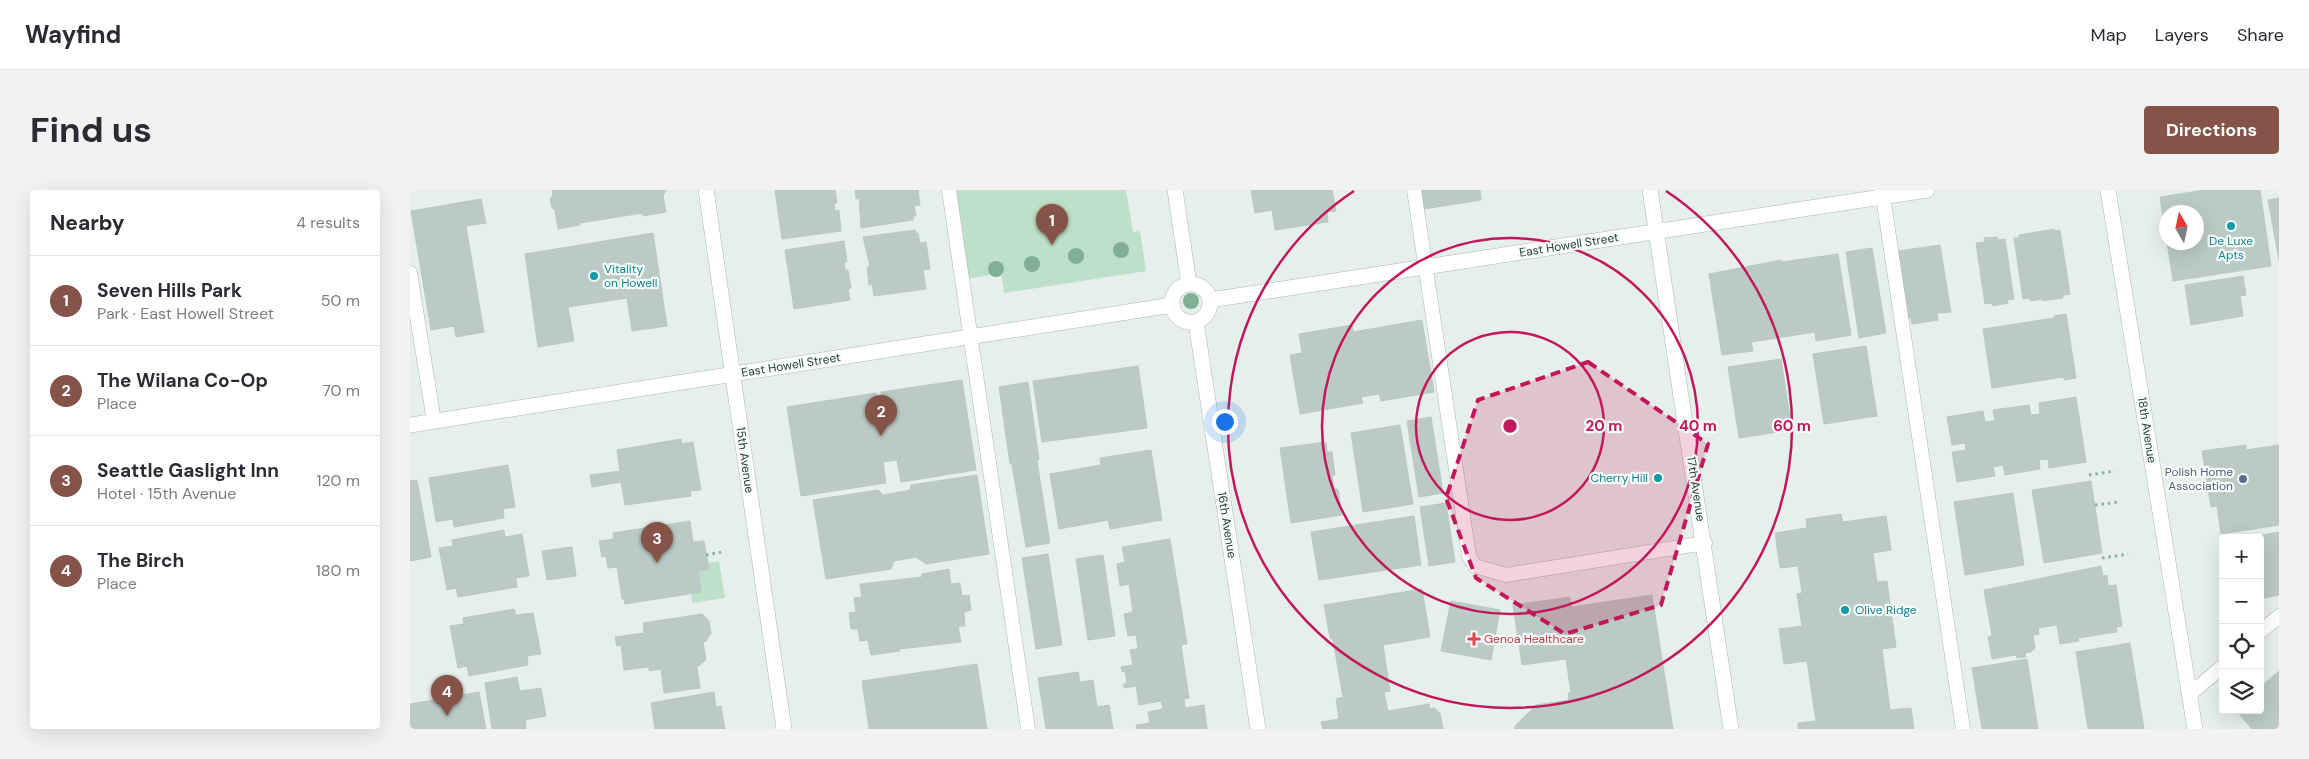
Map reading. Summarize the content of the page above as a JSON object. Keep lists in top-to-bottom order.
{
  "streets": {
    "street": [
      "East Howell Street",
      "18th Avenue",
      "15th Avenue",
      "17th Avenue",
      "16th Avenue"
    ]
  },
  "crossings": [
    ["East Howell Street", "15th Avenue"],
    ["East Howell Street", "17th Avenue"],
    ["East Howell Street", "16th Avenue"]
  ],
  "places": {
    "other": [
      "De Luxe Apts",
      "Vitality on Howell",
      "Cherry Hill",
      "Polish Home Association",
      "Olive Ridge"
    ],
    "health": ["Genoa Healthcare"]
  },
  "north": "top",
  "page": {
    "header": "Wayfind",
    "nav": ["Map", "Layers", "Share"],
    "buttons": "Directions",
    "title": "Find us",
    "heading": ["Nearby", "4 results"],
    "pins": [
      "1",
      "2",
      "3",
      "4"
    ],
    "list": [
      {
        "mark": "1",
        "name": "Seven Hills Park",
        "note": "Park · East Howell Street",
        "value": "50 m"
      },
      {
        "mark": "2",
        "name": "The Wilana Co-Op",
        "note": "Place",
        "value": "70 m"
      },
      {
        "mark": "3",
        "name": "Seattle Gaslight Inn",
        "note": "Hotel · 15th Avenue",
        "value": "120 m"
      },
      {
        "mark": "4",
        "name": "The Birch",
        "note": "Place",
        "value": "180 m"
      }
    ],
    "map_buttons": ["+", "−"]
  },
  "rings": ["20 m", "40 m", "60 m"]
}
